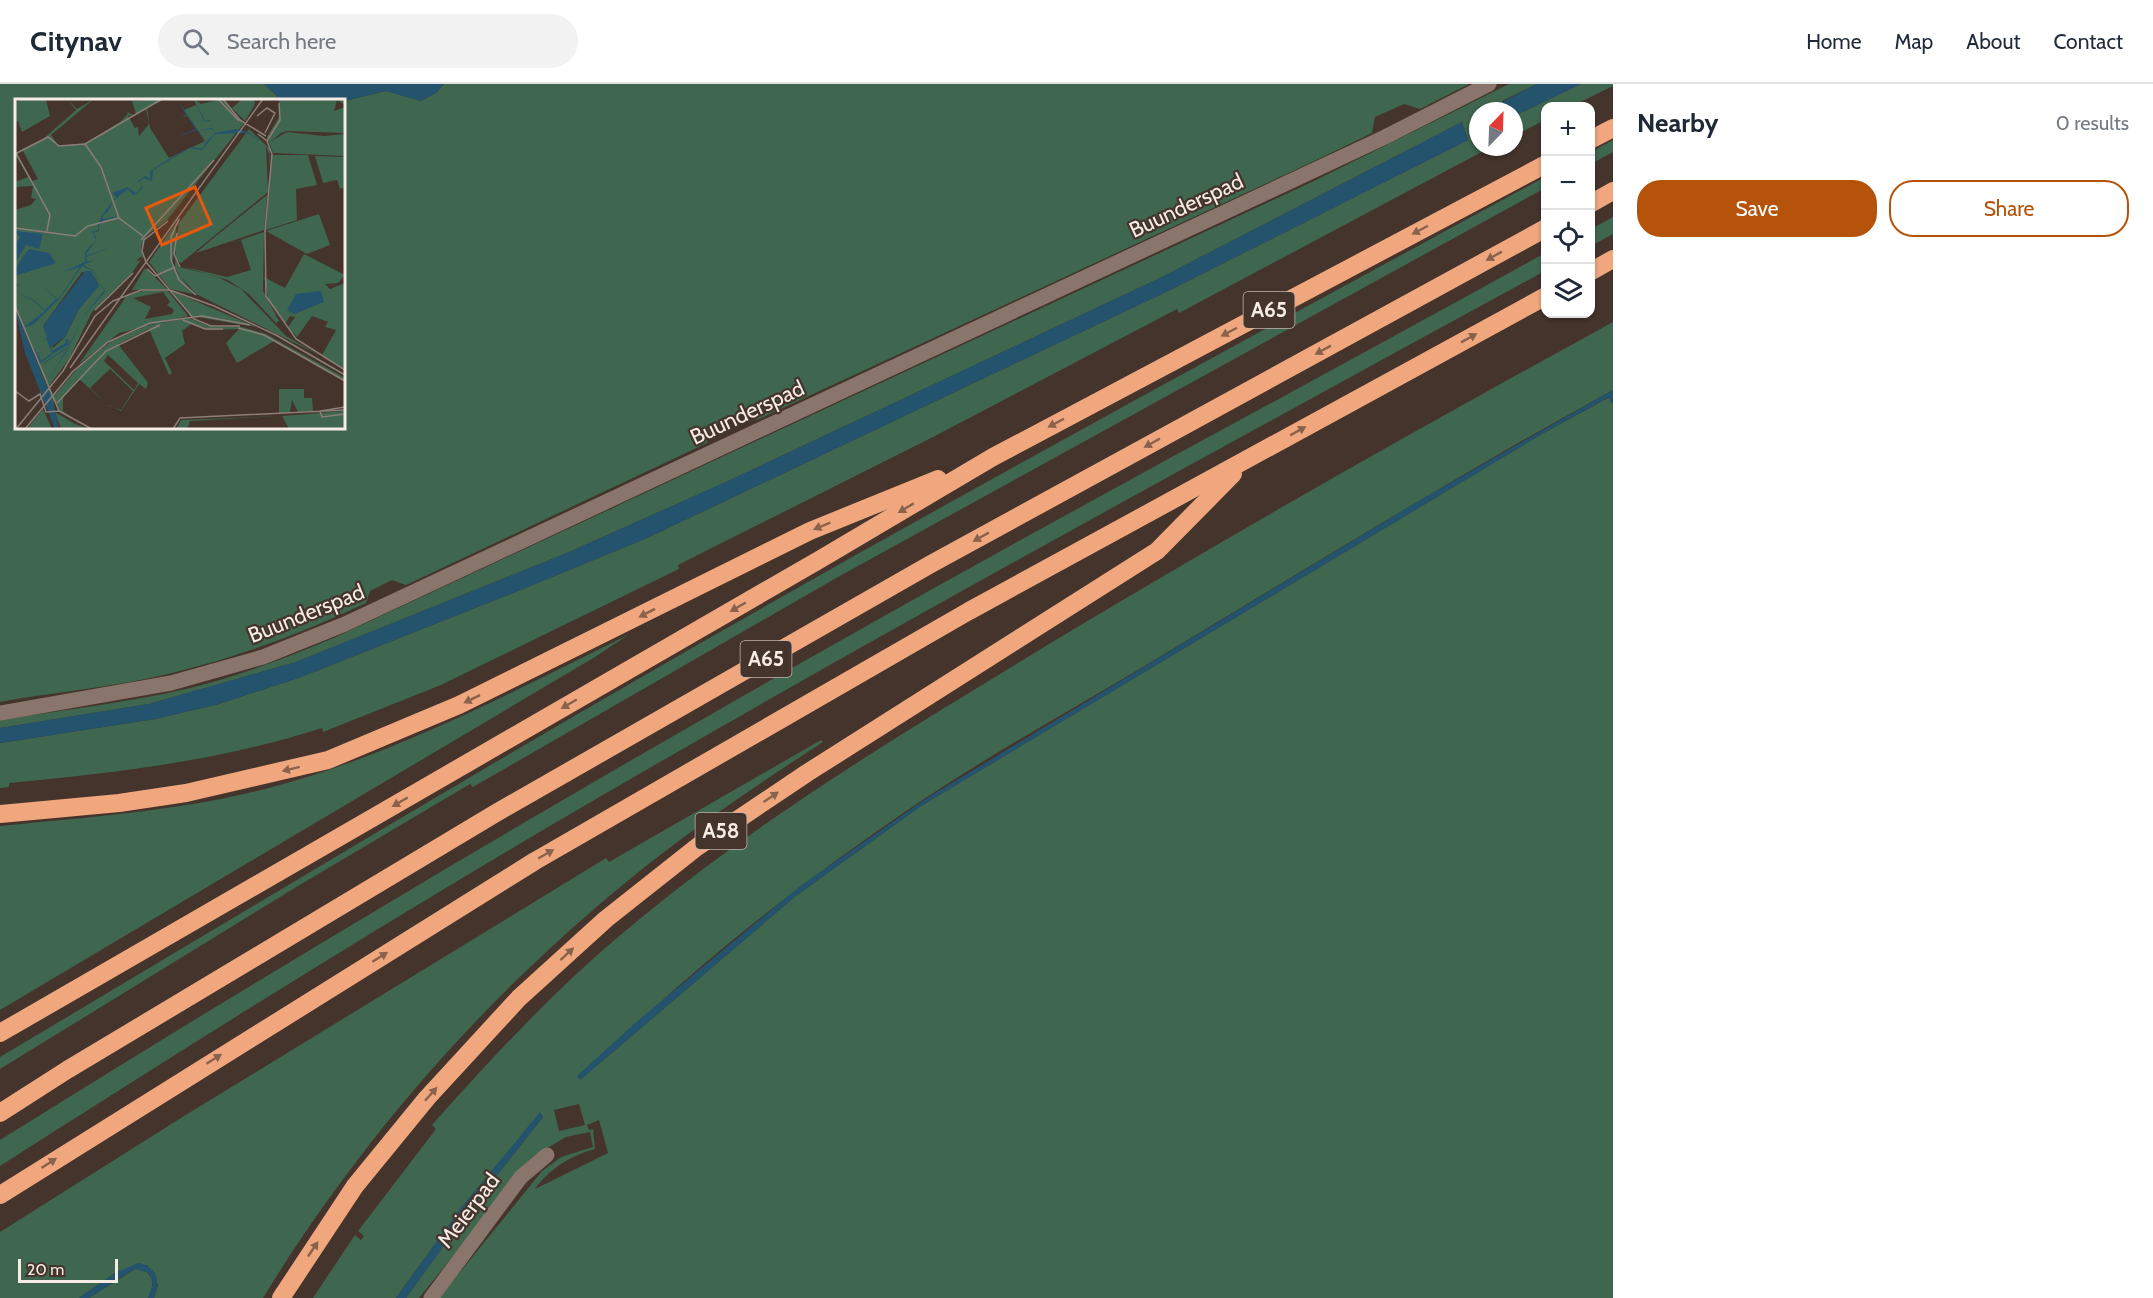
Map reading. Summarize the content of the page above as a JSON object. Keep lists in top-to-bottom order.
{
  "streets": {
    "highway": ["A65", "A58"],
    "street": ["Buunderspad", "Meierpad"]
  },
  "crossings": [
    ["A65", "A58"]
  ],
  "scale_bar": "20 m",
  "north": "top right",
  "page": {
    "header": "Citynav",
    "search": "Search here",
    "nav": [
      "Home",
      "Map",
      "About",
      "Contact"
    ],
    "heading": ["Nearby", "0 results"],
    "map_buttons": ["+", "−"],
    "buttons": ["Save", "Share"],
    "scale": "20 m"
  }
}
